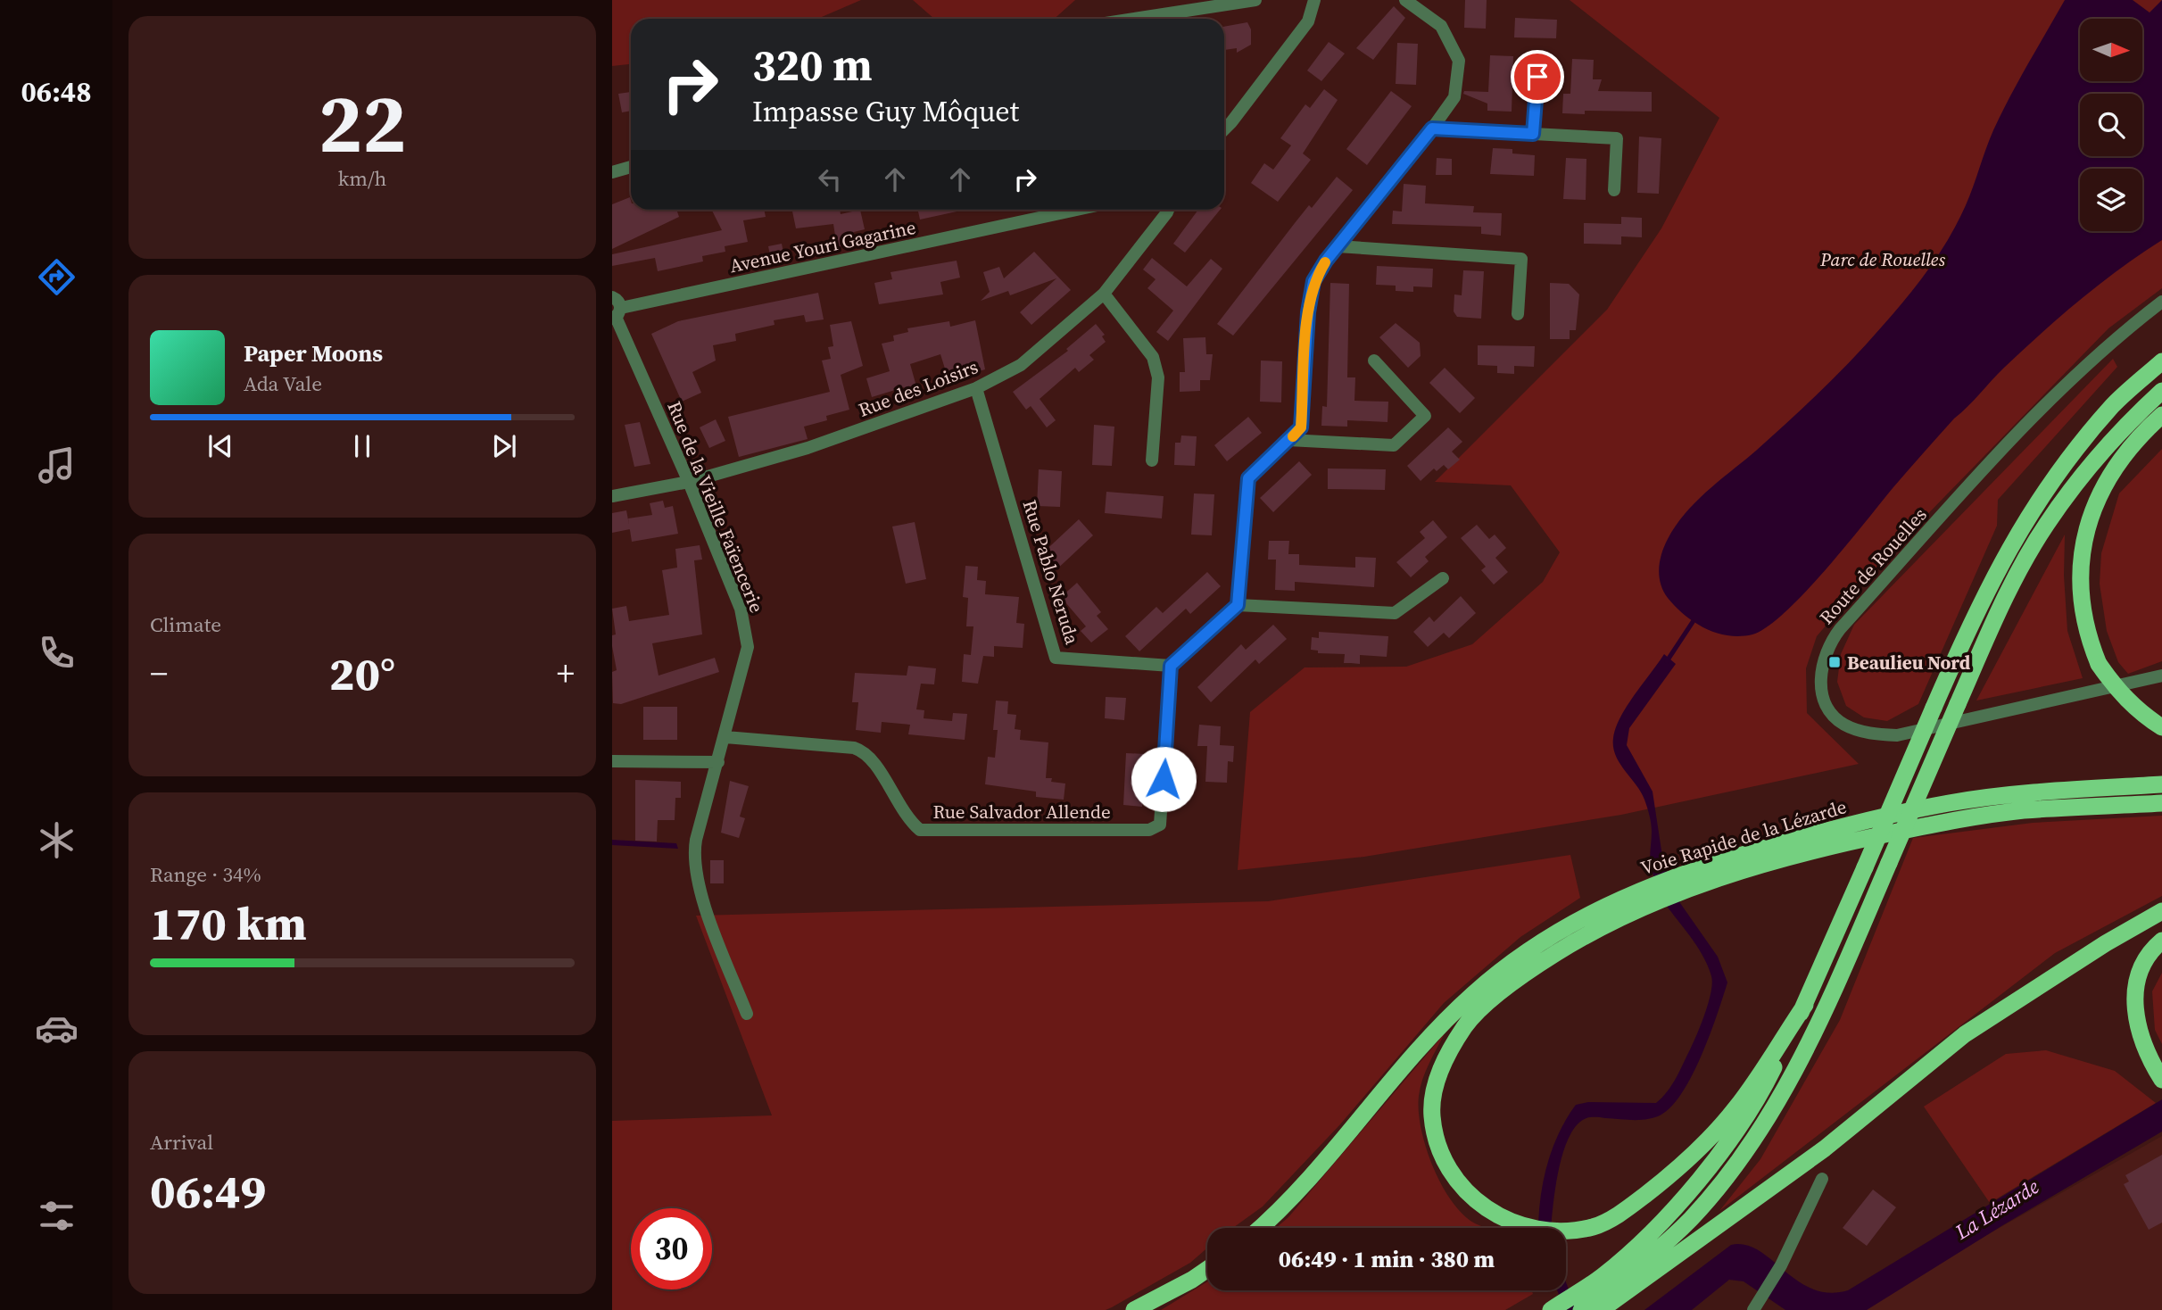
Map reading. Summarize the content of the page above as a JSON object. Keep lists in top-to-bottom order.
{
  "streets": {
    "highway": ["Voie Rapide de la Lézarde"],
    "street": [
      "Avenue Youri Gagarine",
      "Rue des Loisirs",
      "Rue de la Vieille Faïencerie",
      "Route de Rouelles",
      "Rue Pablo Neruda",
      "Rue Salvador Allende"
    ]
  },
  "crossings": [
    ["Avenue Youri Gagarine", "Rue de la Vieille Faïencerie"],
    ["Rue des Loisirs", "Rue de la Vieille Faïencerie"],
    ["Rue des Loisirs", "Rue Pablo Neruda"],
    ["Rue de la Vieille Faïencerie", "Rue Salvador Allende"],
    ["Rue Pablo Neruda", "Rue Salvador Allende"]
  ],
  "water": ["La Lézarde"],
  "parks": ["Parc de Rouelles"],
  "places": {
    "transit": ["Beaulieu Nord"]
  },
  "north": "right",
  "page": {
    "tabs": "06:48",
    "tile": [
      ["22", "km/h"],
      "Climate",
      ["Range · 34%", "170 km"],
      ["Arrival", "06:49"]
    ],
    "turn": ["320 m", "Impasse Guy Môquet"],
    "song": ["Paper Moons", "Ada Vale"],
    "heat": ["−", "20°", "+"],
    "limit": "30",
    "trip": "06:49 · 1 min · 380 m"
  }
}
